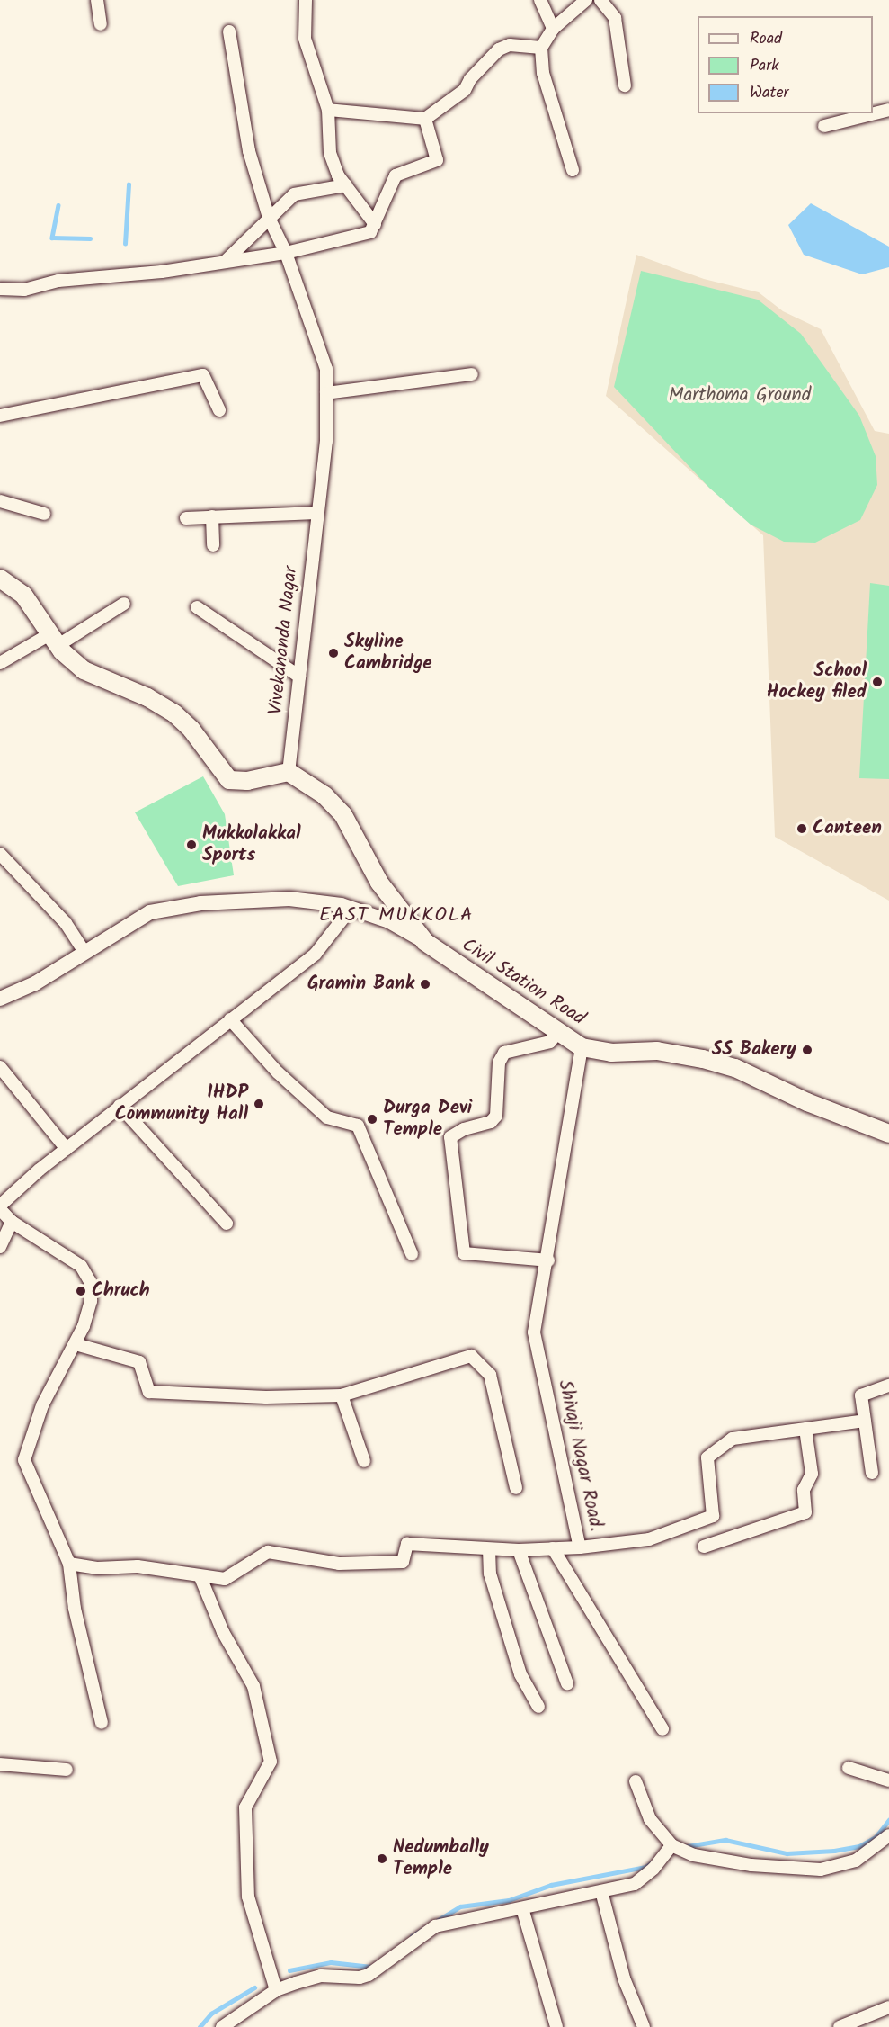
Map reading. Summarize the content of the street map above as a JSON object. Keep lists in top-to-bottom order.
{
  "streets": {
    "main road": ["Civil Station Road"],
    "street": ["Vivekananda Nagar", "Shivaji Nagar Road."]
  },
  "crossings": [
    ["Vivekananda Nagar", "Civil Station Road"],
    ["Civil Station Road", "Shivaji Nagar Road."]
  ],
  "districts": ["EAST MUKKOLA"],
  "parks": ["Marthoma Ground"],
  "places": [
    "Skyline Cambridge",
    "School Hockey filed",
    "Canteen",
    "Mukkolakkal Sports",
    "Gramin Bank",
    "SS Bakery",
    "IHDP Community Hall",
    "Durga Devi Temple",
    "Chruch",
    "Nedumbally Temple"
  ],
  "legend": ["Road", "Park", "Water"]
}
